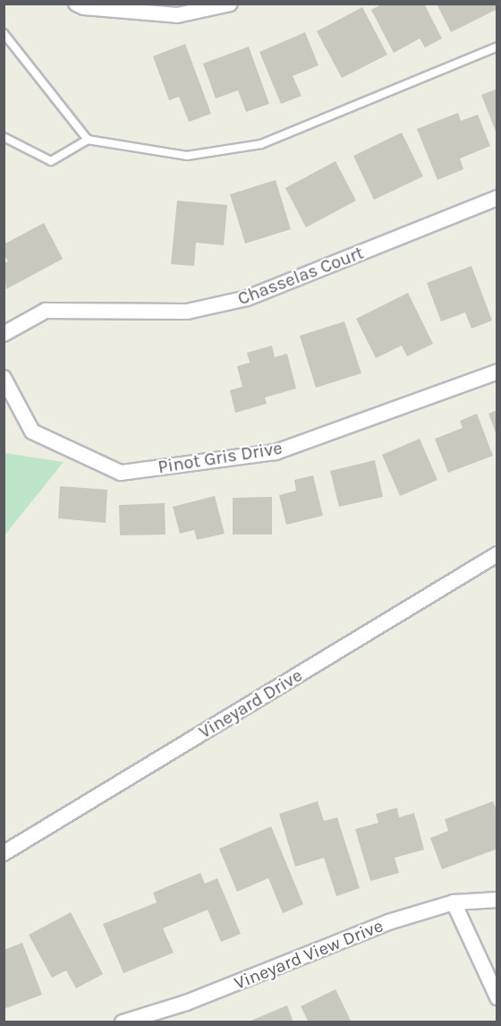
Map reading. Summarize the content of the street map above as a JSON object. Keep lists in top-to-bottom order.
{
  "streets": {
    "street": [
      "Chasselas Court",
      "Pinot Gris Drive",
      "Vineyard Drive",
      "Vineyard View Drive"
    ]
  }
}
